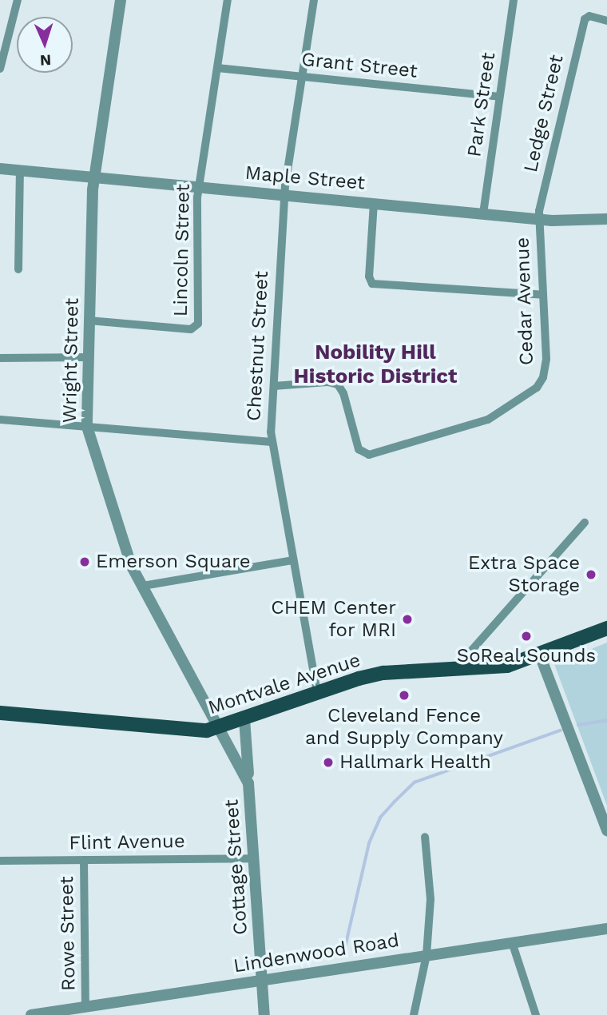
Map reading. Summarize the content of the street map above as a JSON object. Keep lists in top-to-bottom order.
{
  "streets": {
    "main road": ["Montvale Avenue"],
    "street": [
      "Grant Street",
      "Park Street",
      "Ledge Street",
      "Maple Street",
      "Lincoln Street",
      "Cedar Avenue",
      "Chestnut Street",
      "Wright Street",
      "Flint Avenue",
      "Cottage Street",
      "Rowe Street",
      "Lindenwood Road"
    ]
  },
  "crossings": [
    ["Grant Street", "Park Street"],
    ["Grant Street", "Lincoln Street"],
    ["Grant Street", "Chestnut Street"],
    ["Park Street", "Maple Street"],
    ["Ledge Street", "Maple Street"],
    ["Ledge Street", "Cedar Avenue"],
    ["Maple Street", "Lincoln Street"],
    ["Maple Street", "Cedar Avenue"],
    ["Maple Street", "Chestnut Street"],
    ["Maple Street", "Wright Street"],
    ["Lincoln Street", "Wright Street"],
    ["Cedar Avenue", "Chestnut Street"],
    ["Chestnut Street", "Montvale Avenue"],
    ["Wright Street", "Montvale Avenue"],
    ["Wright Street", "Cottage Street"],
    ["Montvale Avenue", "Cottage Street"],
    ["Flint Avenue", "Cottage Street"],
    ["Flint Avenue", "Rowe Street"],
    ["Cottage Street", "Lindenwood Road"],
    ["Rowe Street", "Lindenwood Road"]
  ],
  "districts": ["Nobility Hill Historic District"],
  "places": [
    "Emerson Square",
    "Extra Space Storage",
    "CHEM Center for MRI",
    "SoReal Sounds",
    "Cleveland Fence and Supply Company",
    "Hallmark Health"
  ],
  "north": "bottom"
}
